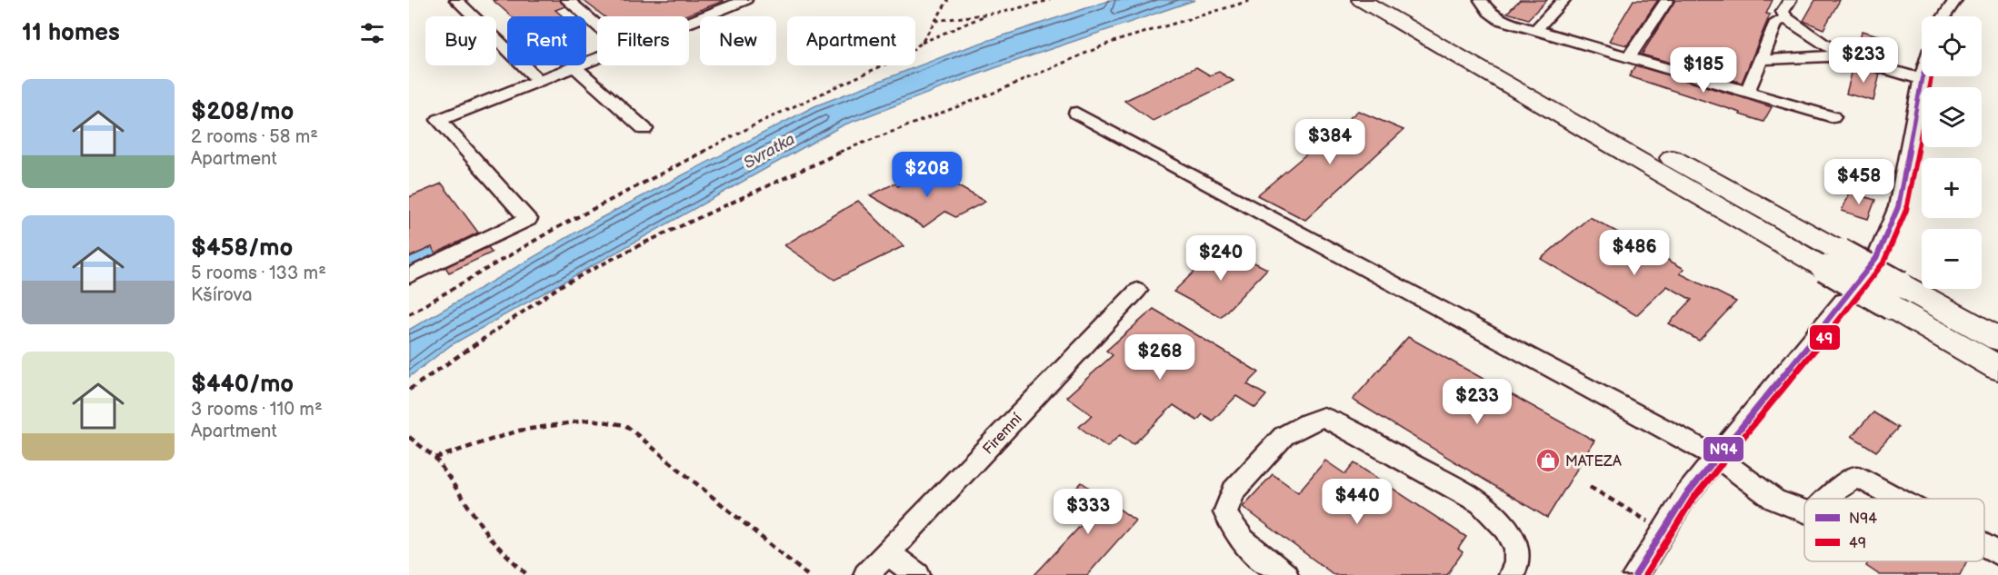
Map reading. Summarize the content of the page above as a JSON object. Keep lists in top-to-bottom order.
{
  "streets": {
    "street": ["Firemní"]
  },
  "water": ["Svratka"],
  "places": {
    "shop": ["MATEZA"]
  },
  "lines": ["transit line N94", "transit line 49"],
  "legend": ["N94", "49"],
  "page": {
    "heading": "11 homes",
    "map_buttons": ["+", "−"],
    "chip": [
      "Buy",
      "Rent",
      "Filters",
      "New",
      "Apartment"
    ],
    "price": [
      "$233",
      "$185",
      "$384",
      "$208",
      "$458",
      "$486",
      "$240",
      "$268",
      "$233",
      "$440",
      "$333"
    ],
    "list": [
      {
        "name": "$208/mo",
        "note": "2 rooms · 58 m² · Apartment"
      },
      {
        "name": "$458/mo",
        "note": "5 rooms · 133 m² · Kšírova"
      },
      {
        "name": "$440/mo",
        "note": "3 rooms · 110 m² · Apartment"
      }
    ]
  }
}
